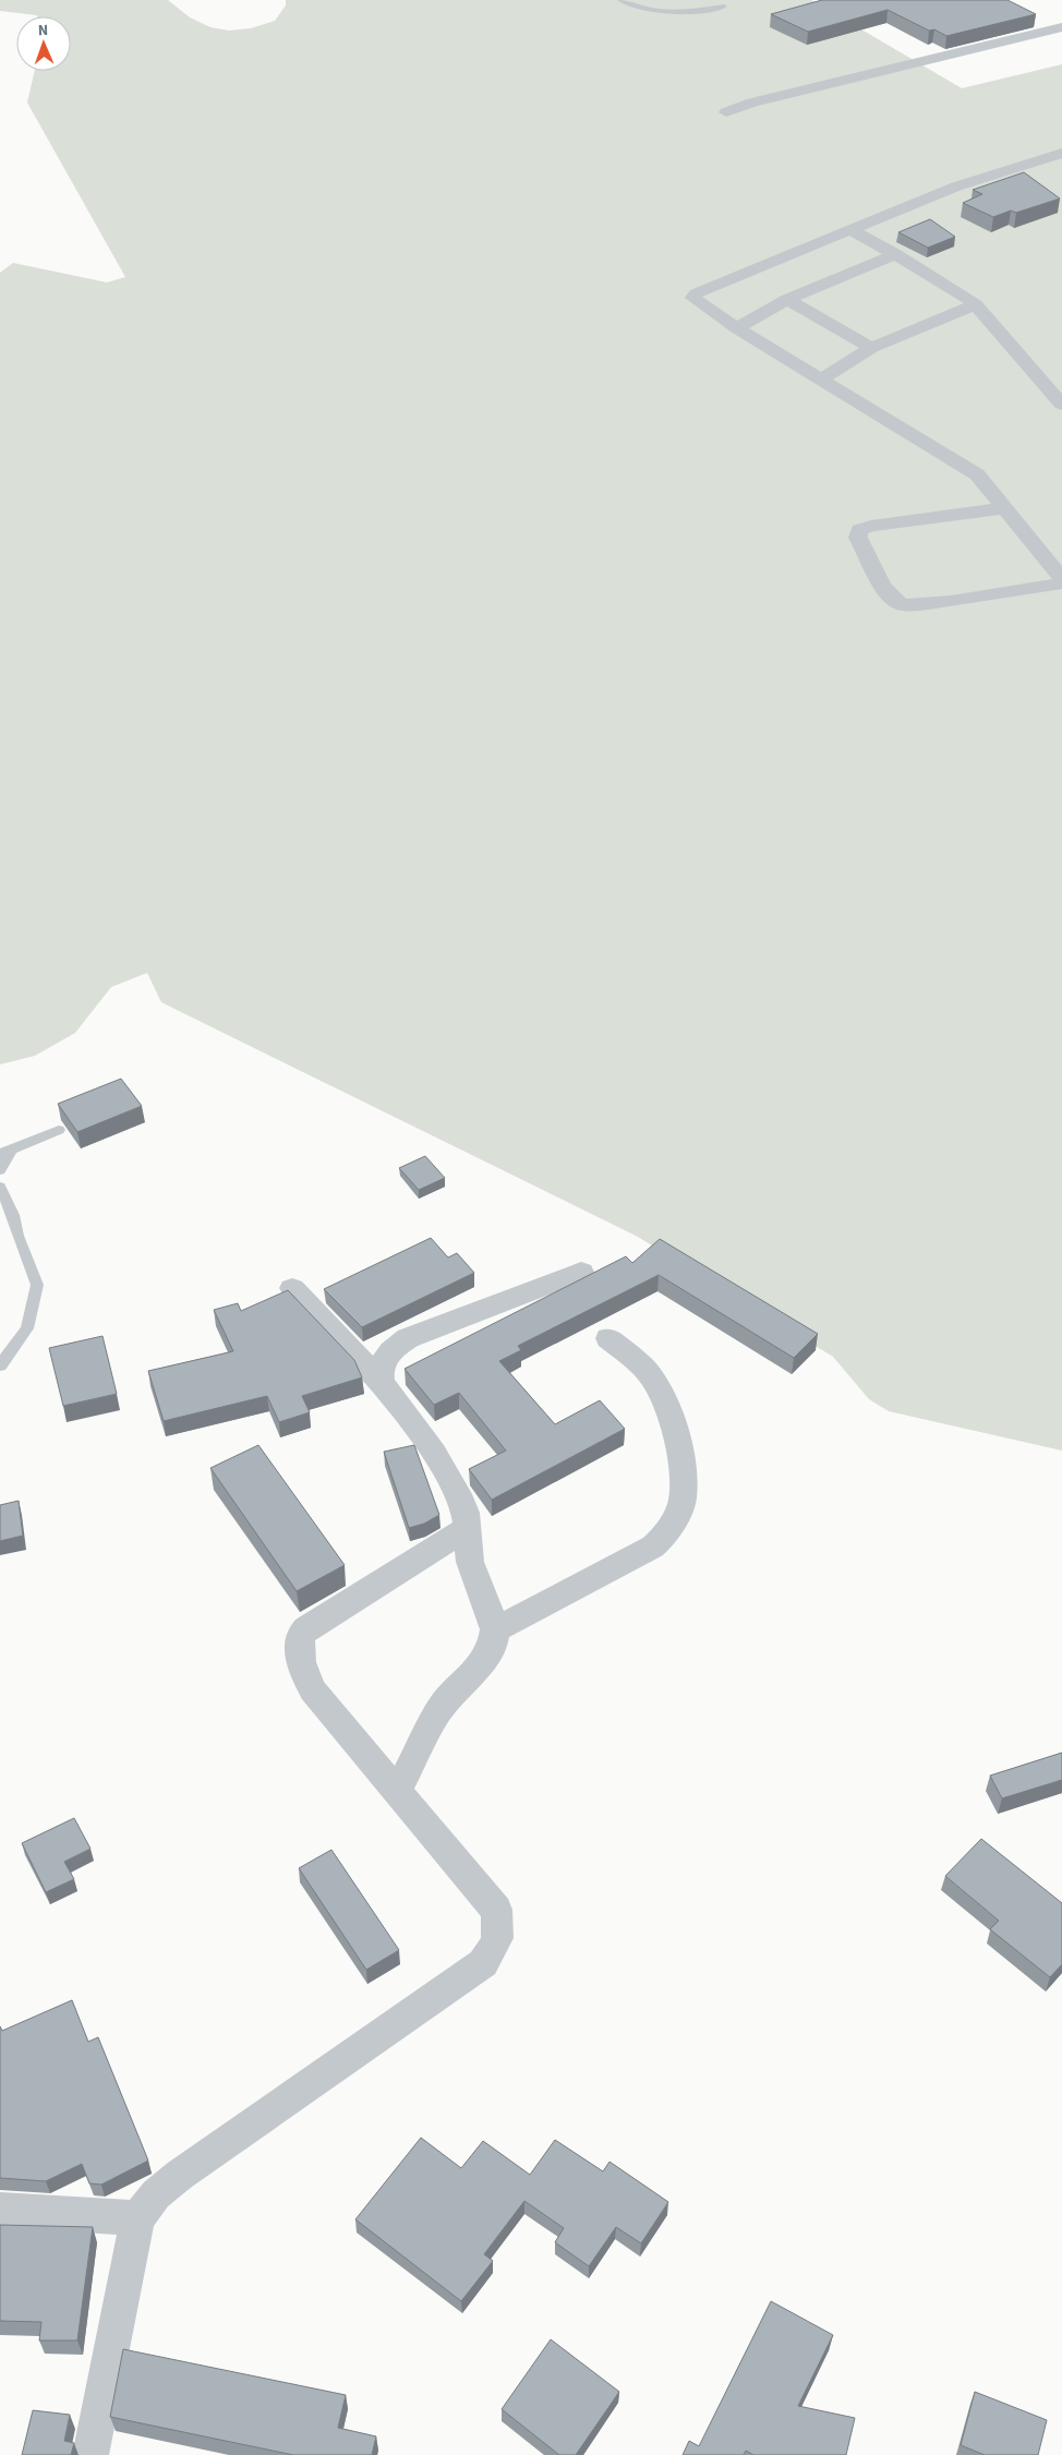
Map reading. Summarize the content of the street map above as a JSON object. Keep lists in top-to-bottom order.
{
  "north": "top"
}
